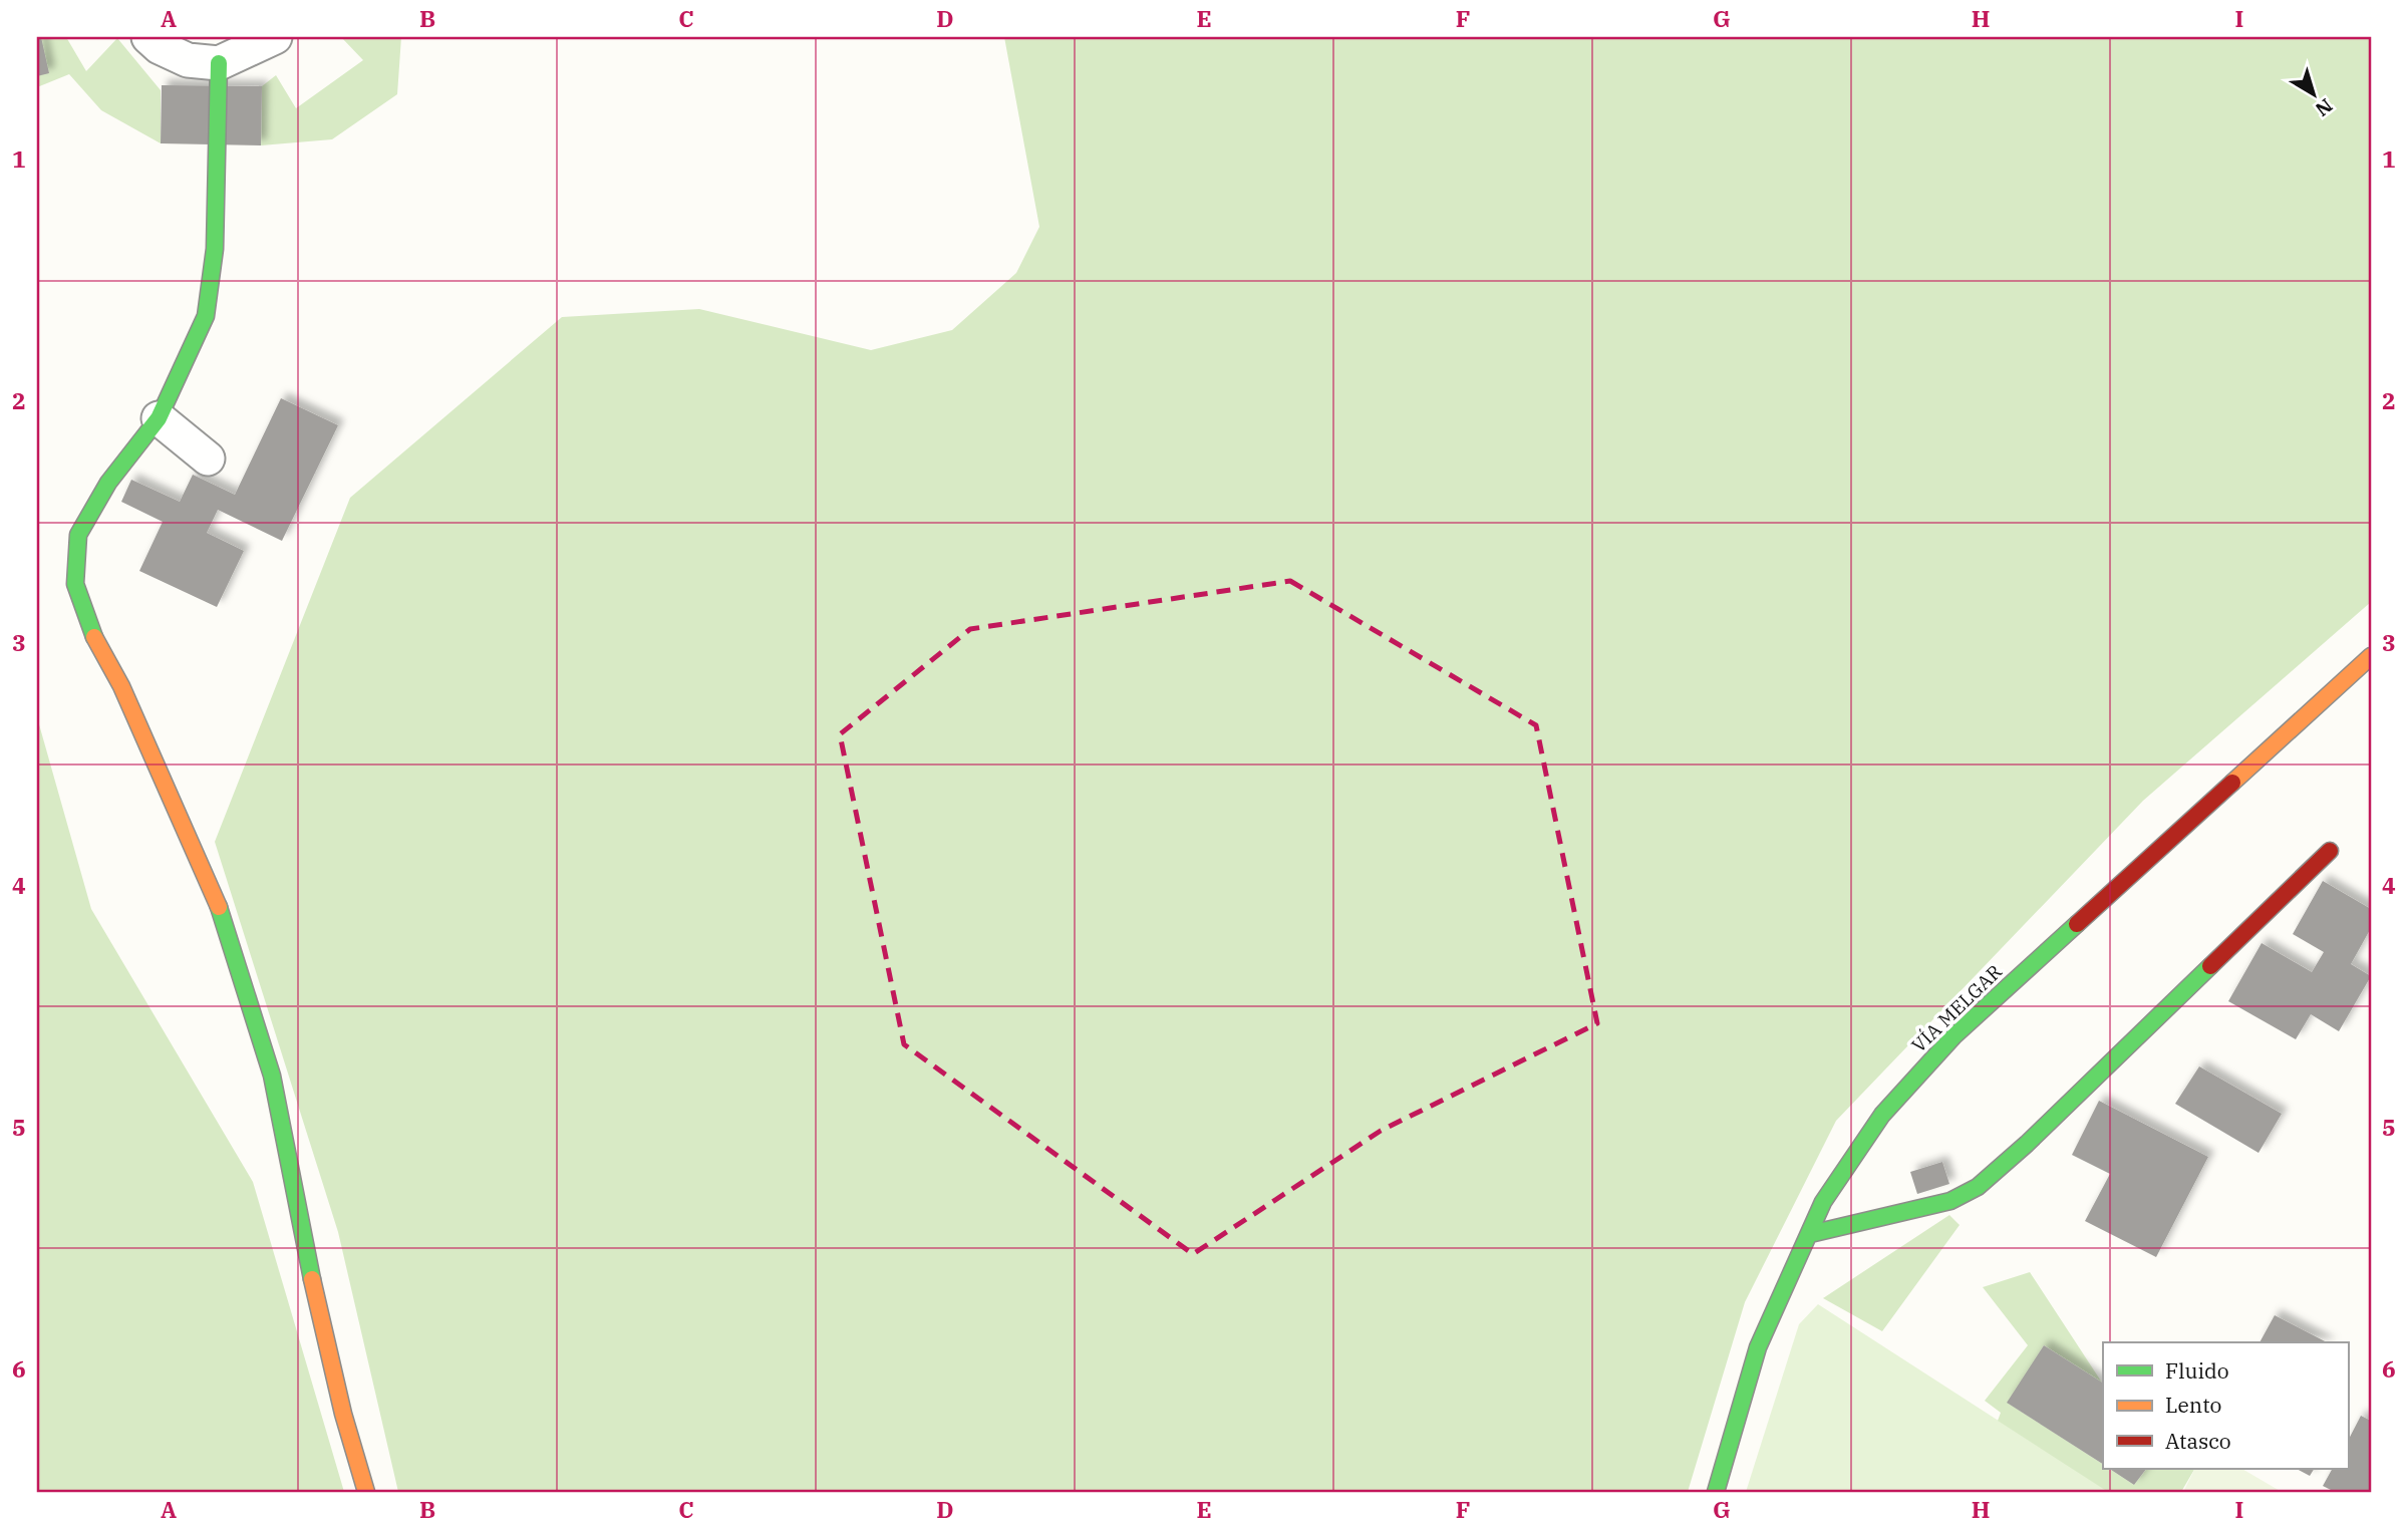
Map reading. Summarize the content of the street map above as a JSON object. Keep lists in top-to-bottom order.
{
  "streets": {
    "street": ["VÍA MELGAR"]
  },
  "legend": ["Fluido", "Lento", "Atasco"],
  "north": "bottom right",
  "grid": {
    "columns": [
      "A",
      "B",
      "C",
      "D",
      "E",
      "F",
      "G",
      "H",
      "I"
    ],
    "rows": [
      "1",
      "2",
      "3",
      "4",
      "5",
      "6"
    ]
  }
}
